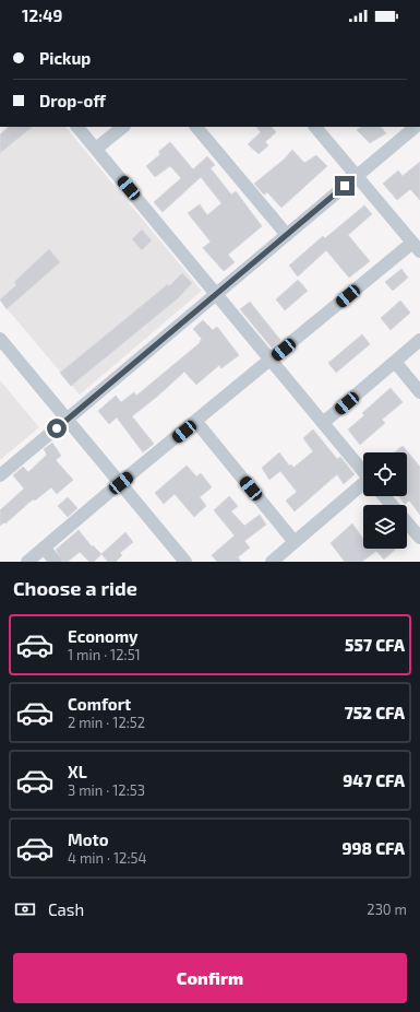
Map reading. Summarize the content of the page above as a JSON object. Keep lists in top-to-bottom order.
{
  "page": {
    "status": "12:49",
    "banner": ["Pickup", "Drop-off"],
    "heading": "Choose a ride",
    "list": [
      {
        "name": "Economy",
        "note": "1 min · 12:51",
        "value": "557 CFA"
      },
      {
        "name": "Comfort",
        "note": "2 min · 12:52",
        "value": "752 CFA"
      },
      {
        "name": "XL",
        "note": "3 min · 12:53",
        "value": "947 CFA"
      },
      {
        "name": "Moto",
        "note": "4 min · 12:54",
        "value": "998 CFA"
      }
    ],
    "pay": ["Cash", "230 m"],
    "buttons": "Confirm"
  }
}
